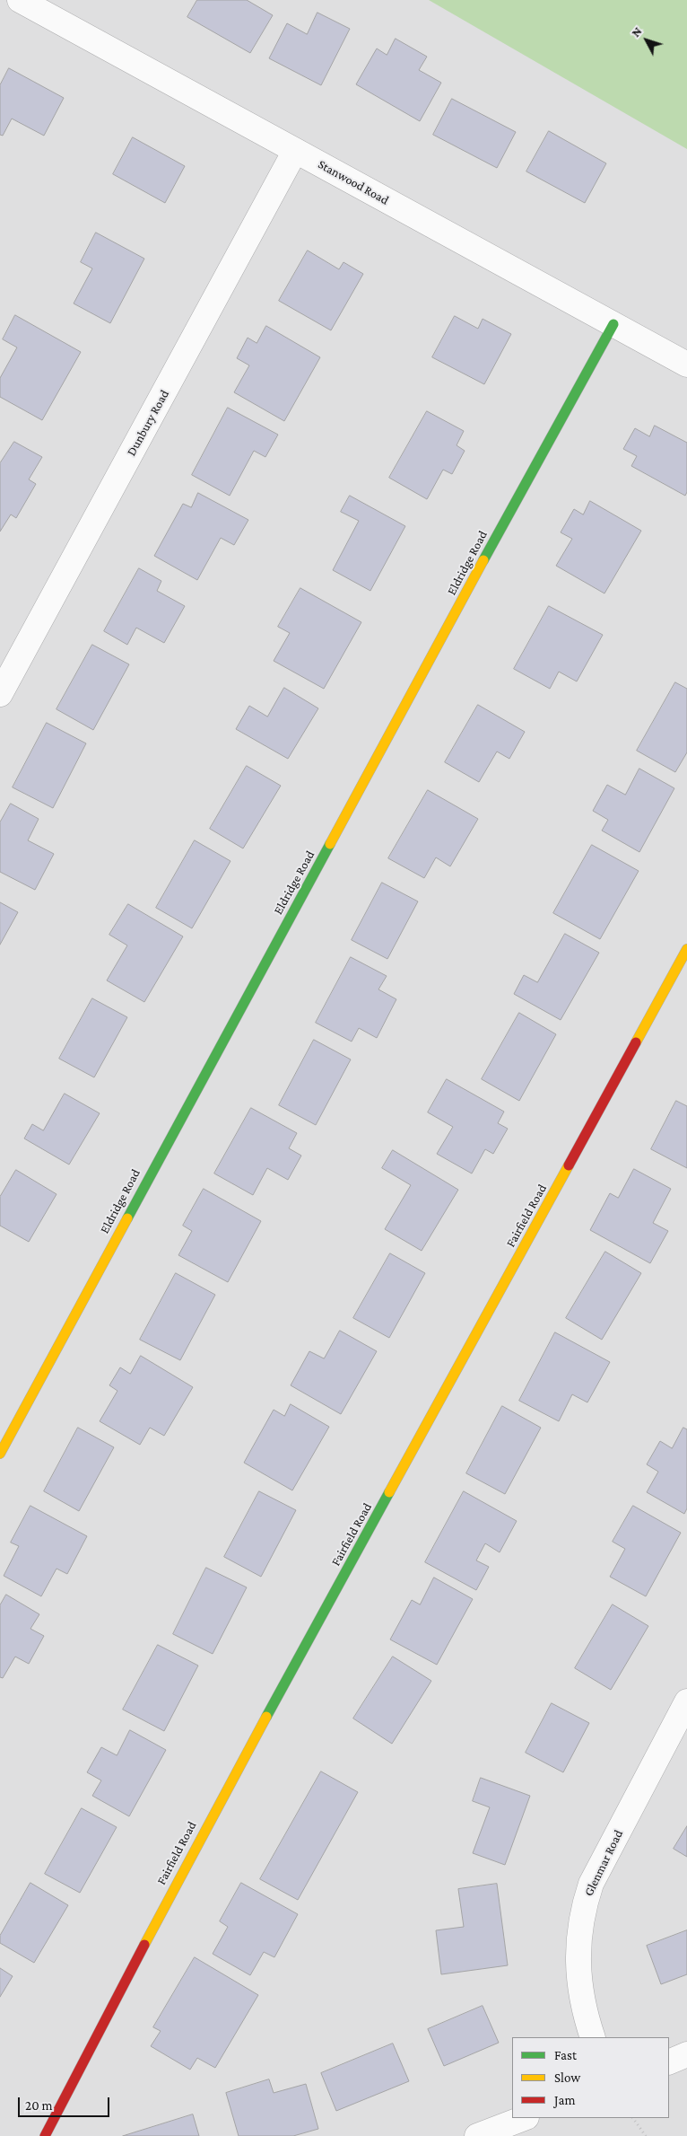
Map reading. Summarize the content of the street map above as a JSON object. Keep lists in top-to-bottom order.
{
  "streets": {
    "street": [
      "Stanwood Road",
      "Dunbury Road",
      "Eldridge Road",
      "Fairfield Road",
      "Glenmar Road"
    ]
  },
  "crossings": [
    ["Stanwood Road", "Dunbury Road"],
    ["Stanwood Road", "Eldridge Road"]
  ],
  "legend": ["Fast", "Slow", "Jam"],
  "scale_bar": "20 m",
  "north": "top left"
}
